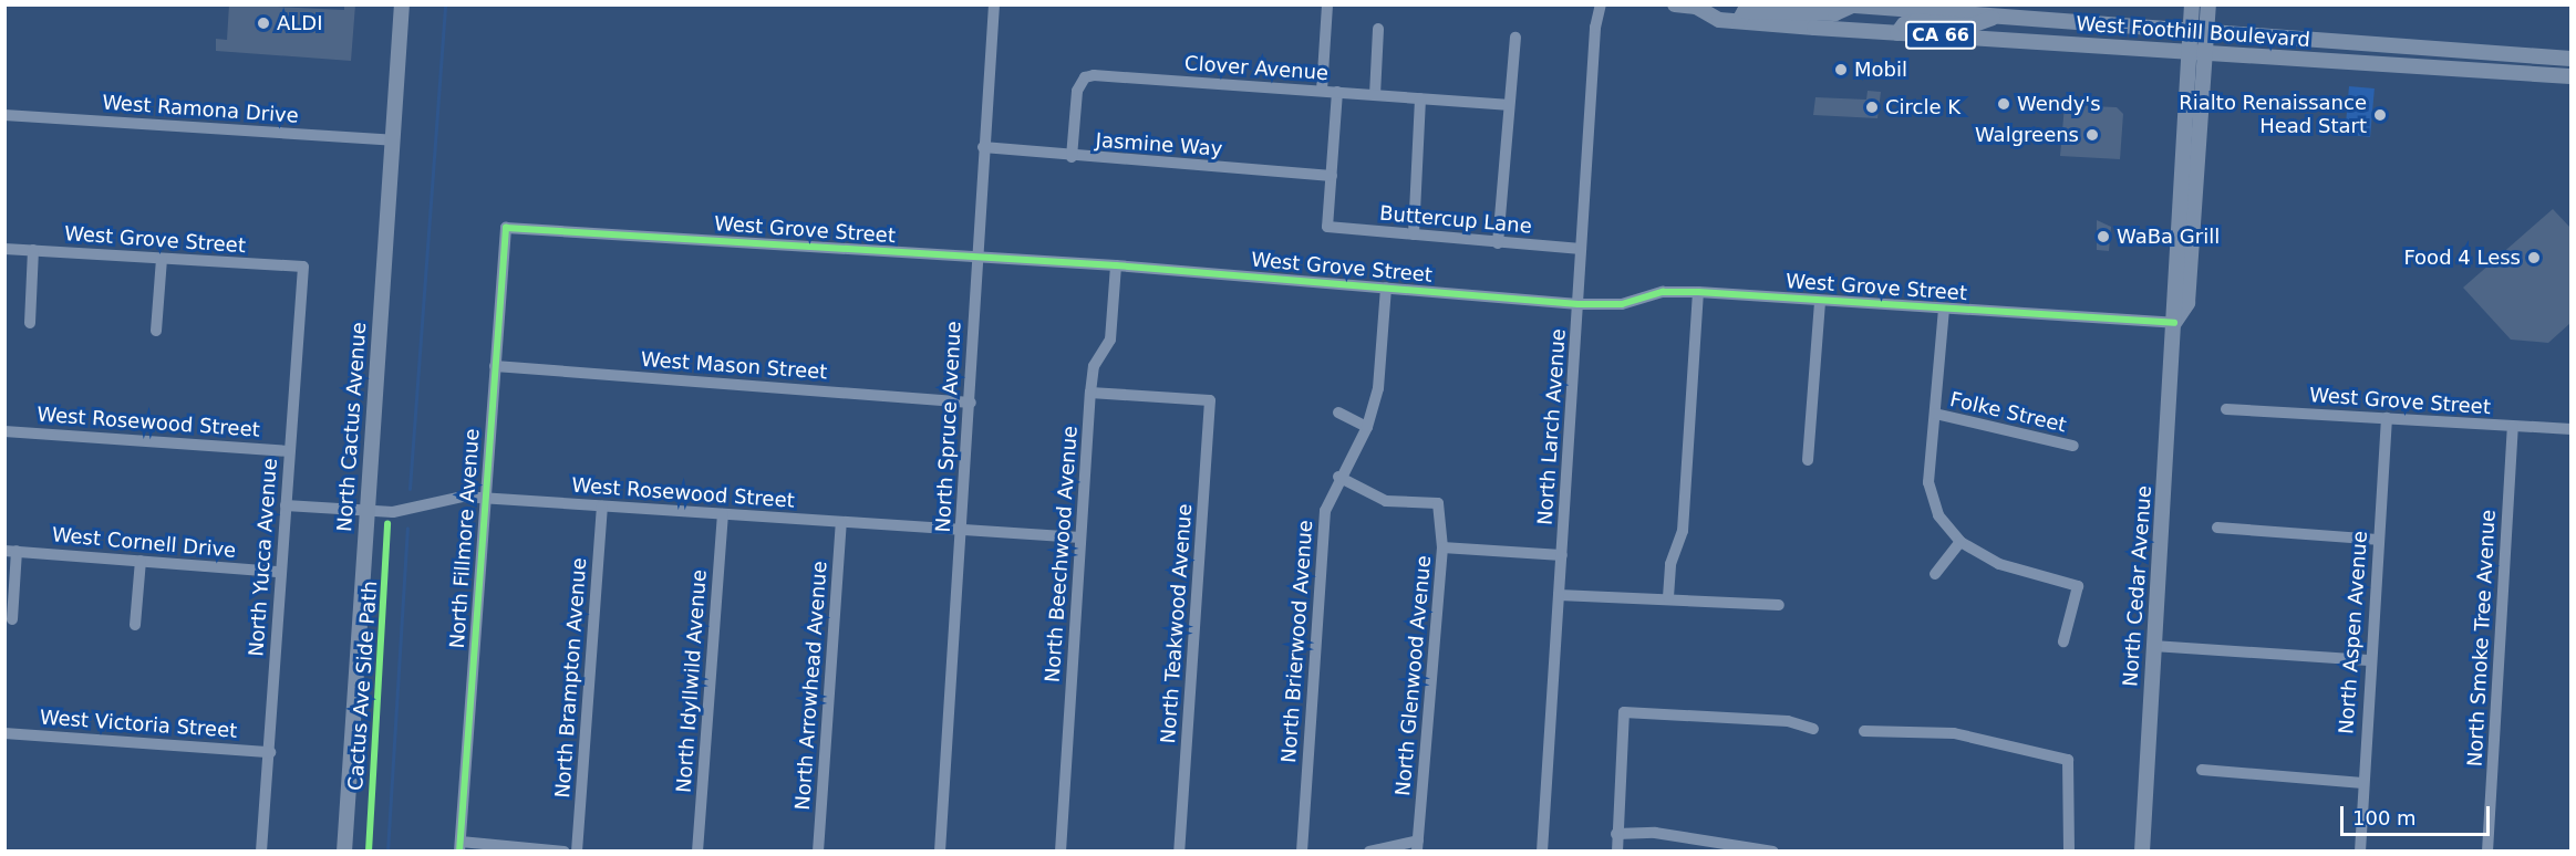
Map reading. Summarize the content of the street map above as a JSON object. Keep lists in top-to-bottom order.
{
  "streets": {
    "main road": [
      "West Foothill Boulevard",
      "CA 66",
      "North Cactus Avenue",
      "North Cedar Avenue"
    ],
    "street": [
      "Clover Avenue",
      "West Ramona Drive",
      "Jasmine Way",
      "Buttercup Lane",
      "West Grove Street",
      "West Mason Street",
      "Folke Street",
      "West Rosewood Street",
      "North Spruce Avenue",
      "North Larch Avenue",
      "North Fillmore Avenue",
      "West Cornell Drive",
      "North Beechwood Avenue",
      "North Yucca Avenue",
      "North Teakwood Avenue",
      "North Aspen Avenue",
      "North Smoke Tree Avenue",
      "North Brierwood Avenue",
      "North Glenwood Avenue",
      "North Brampton Avenue",
      "North Idyllwild Avenue",
      "North Arrowhead Avenue",
      "West Victoria Street"
    ],
    "cycle path": ["Cactus Ave Side Path"]
  },
  "crossings": [
    ["West Foothill Boulevard", "North Cedar Avenue"],
    ["Clover Avenue", "Jasmine Way"],
    ["West Ramona Drive", "North Cactus Avenue"],
    ["Jasmine Way", "Buttercup Lane"],
    ["Jasmine Way", "North Spruce Avenue"],
    ["Buttercup Lane", "North Larch Avenue"],
    ["West Grove Street", "North Spruce Avenue"],
    ["West Grove Street", "North Larch Avenue"],
    ["West Grove Street", "North Fillmore Avenue"],
    ["West Grove Street", "North Beechwood Avenue"],
    ["West Grove Street", "North Yucca Avenue"],
    ["West Grove Street", "North Cedar Avenue"],
    ["West Grove Street", "North Aspen Avenue"],
    ["West Grove Street", "North Smoke Tree Avenue"],
    ["West Grove Street", "North Brierwood Avenue"],
    ["West Mason Street", "North Spruce Avenue"],
    ["West Mason Street", "North Fillmore Avenue"],
    ["West Rosewood Street", "North Cactus Avenue"],
    ["West Rosewood Street", "North Spruce Avenue"],
    ["West Rosewood Street", "North Fillmore Avenue"],
    ["West Rosewood Street", "North Beechwood Avenue"],
    ["West Rosewood Street", "North Yucca Avenue"],
    ["West Rosewood Street", "North Brampton Avenue"],
    ["West Rosewood Street", "North Idyllwild Avenue"],
    ["West Rosewood Street", "North Arrowhead Avenue"],
    ["West Cornell Drive", "North Yucca Avenue"],
    ["North Beechwood Avenue", "North Teakwood Avenue"],
    ["North Yucca Avenue", "West Victoria Street"],
    ["North Brierwood Avenue", "North Glenwood Avenue"]
  ],
  "places": [
    "ALDI",
    "Mobil",
    "Wendy's",
    "Circle K",
    "Rialto Renaissance Head Start",
    "Walgreens",
    "WaBa Grill",
    "Food 4 Less"
  ],
  "scale_bar": "100 m"
}
